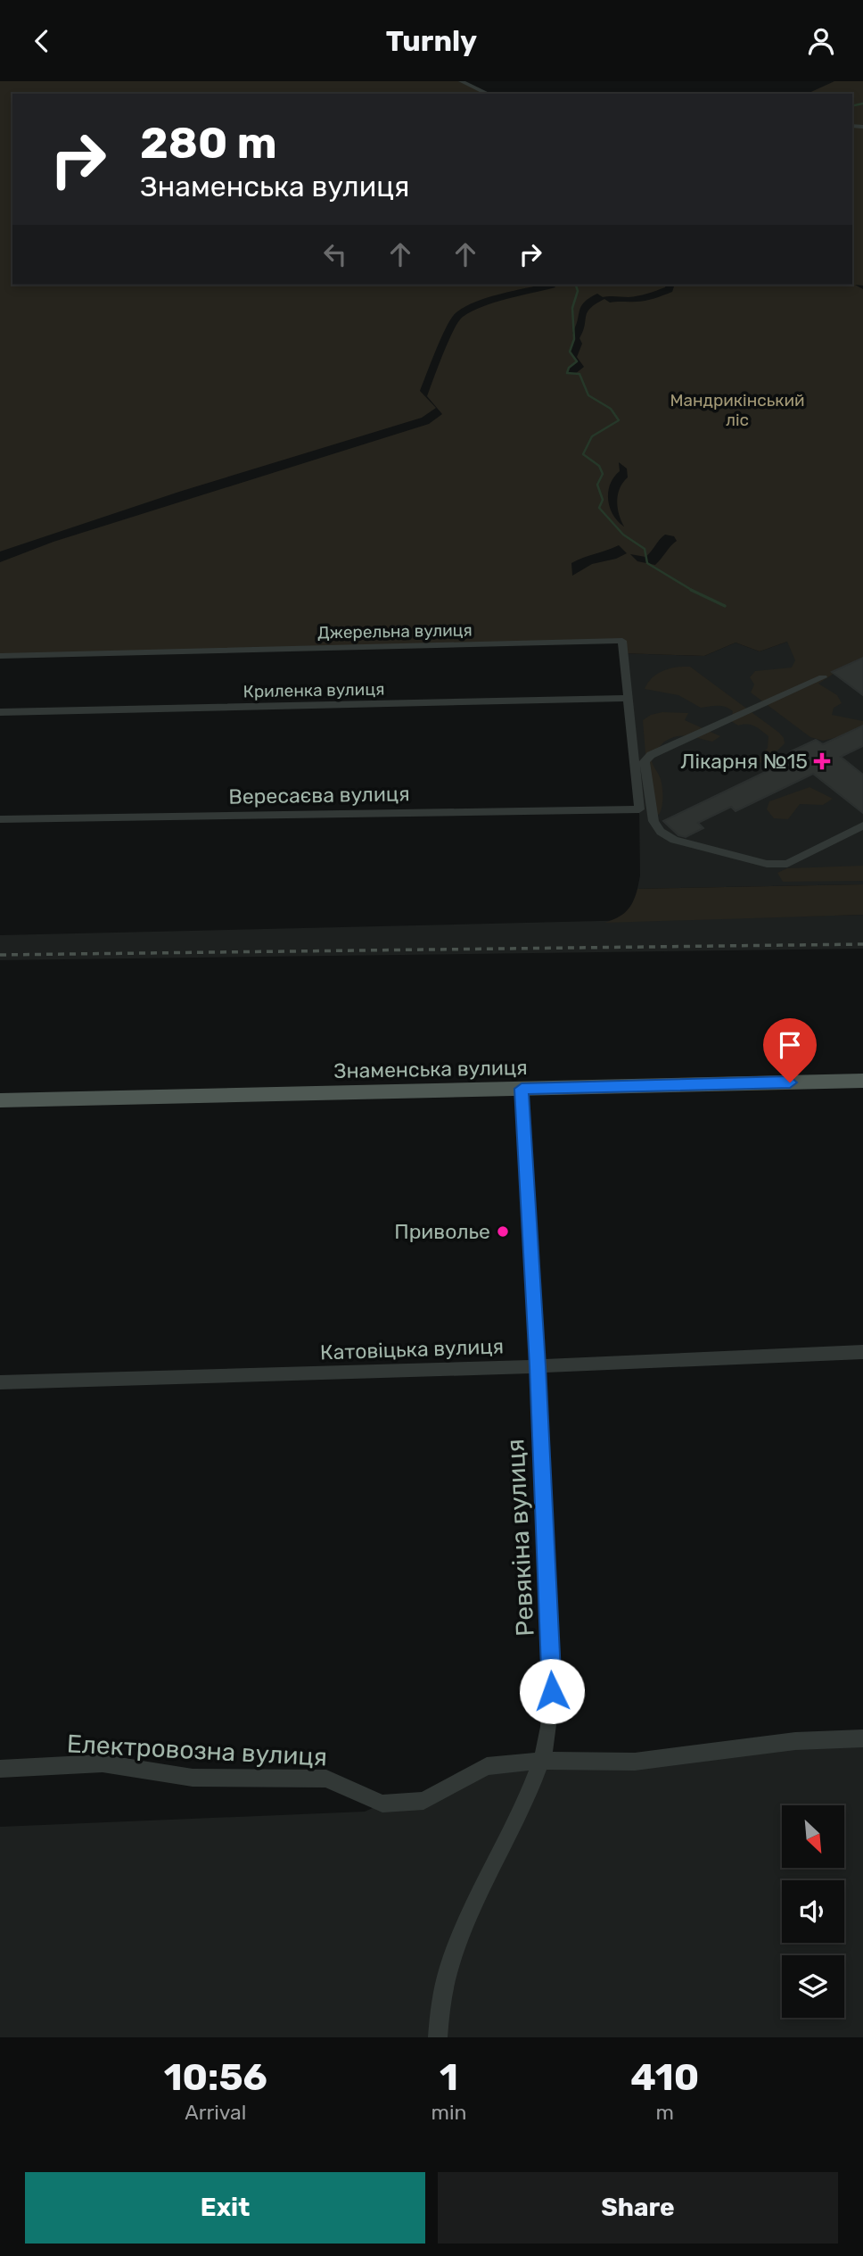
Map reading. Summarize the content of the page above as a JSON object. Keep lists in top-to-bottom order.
{
  "streets": {
    "main road": ["Знаменська вулиця"],
    "street": [
      "Джерельна вулиця",
      "Криленка вулиця",
      "Вересаєва вулиця",
      "Катовіцька вулиця",
      "Ревякіна вулиця",
      "Електровозна вулиця"
    ]
  },
  "crossings": [
    ["Джерельна вулиця", "Криленка вулиця"],
    ["Джерельна вулиця", "Вересаєва вулиця"],
    ["Знаменська вулиця", "Ревякіна вулиця"],
    ["Катовіцька вулиця", "Ревякіна вулиця"],
    ["Ревякіна вулиця", "Електровозна вулиця"]
  ],
  "parks": ["Мандрикінський ліс"],
  "places": {
    "health": ["Лікарня №15"],
    "other": ["Приволье"]
  },
  "north": "bottom right",
  "page": {
    "header": "Turnly",
    "turn": ["280 m", "Знаменська вулиця"],
    "eta": [
      "10:56",
      "Arrival",
      "1",
      "min",
      "410",
      "m"
    ],
    "buttons": ["Exit", "Share"]
  }
}
